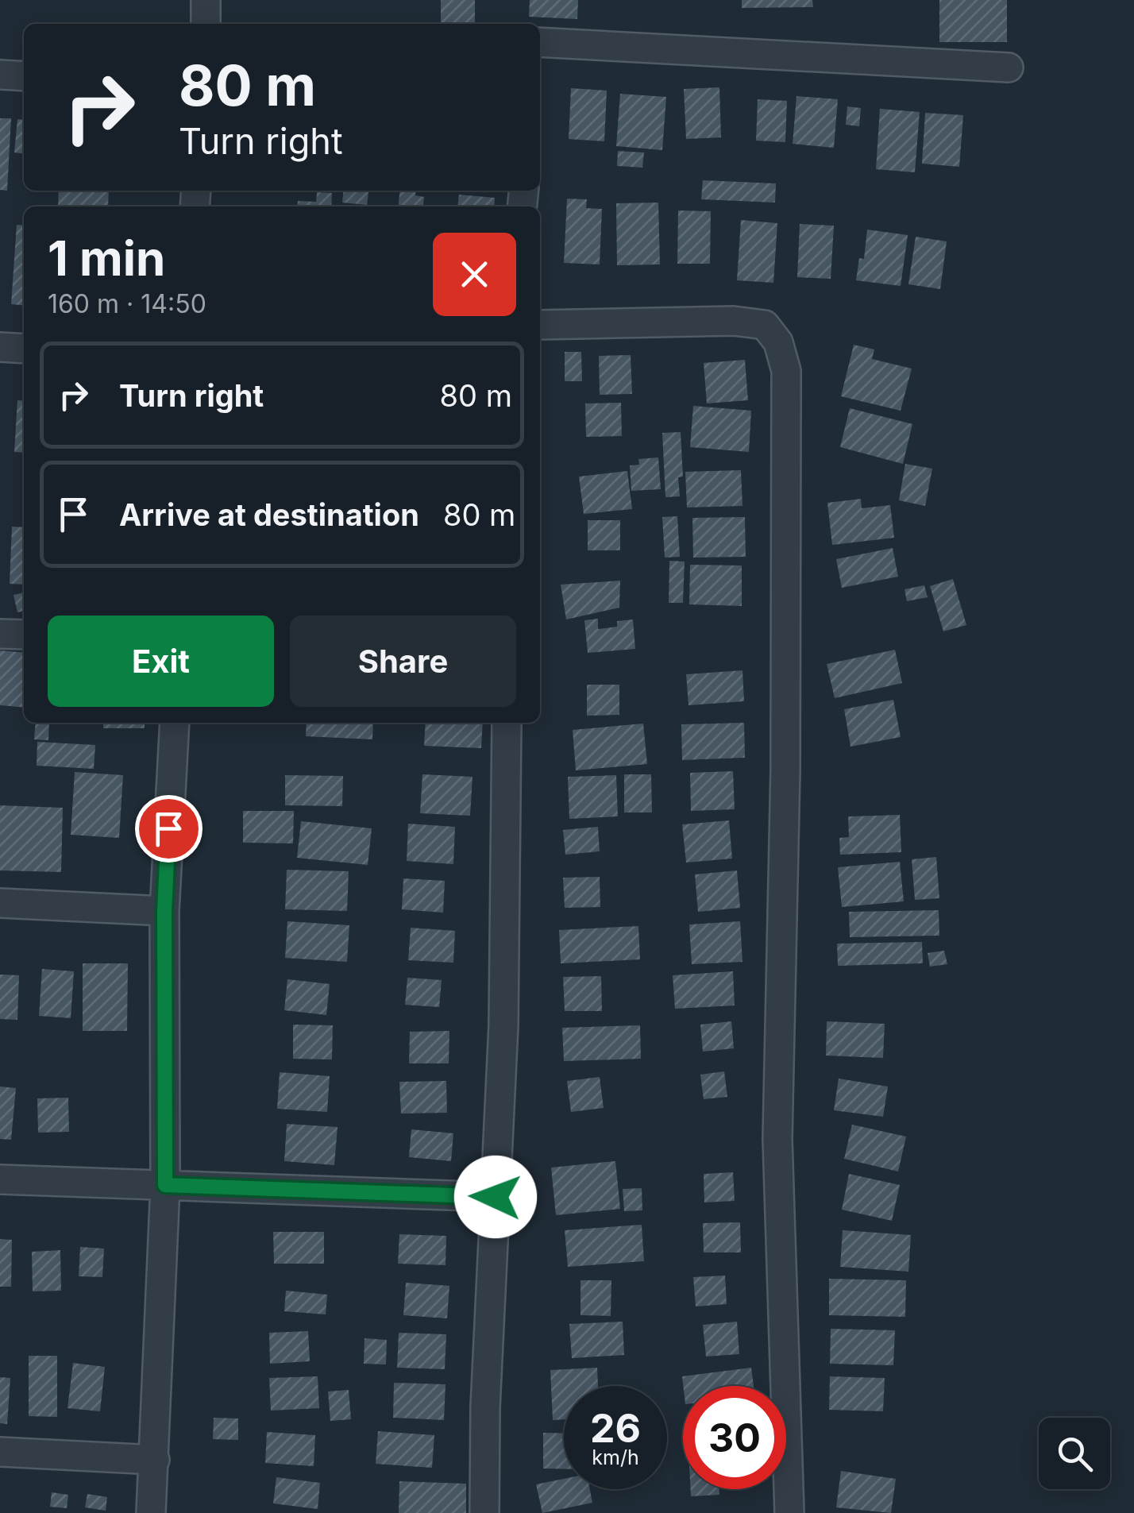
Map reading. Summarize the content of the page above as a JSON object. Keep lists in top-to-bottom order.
{
  "page": {
    "turn": ["80 m", "Turn right"],
    "heading": ["1 min", "160 m · 14:50"],
    "list": [
      {
        "name": "Turn right",
        "value": "80 m"
      },
      {
        "name": "Arrive at destination",
        "value": "80 m"
      }
    ],
    "buttons": ["Exit", "Share"],
    "speed": "26 km/h",
    "limit": "30"
  }
}
